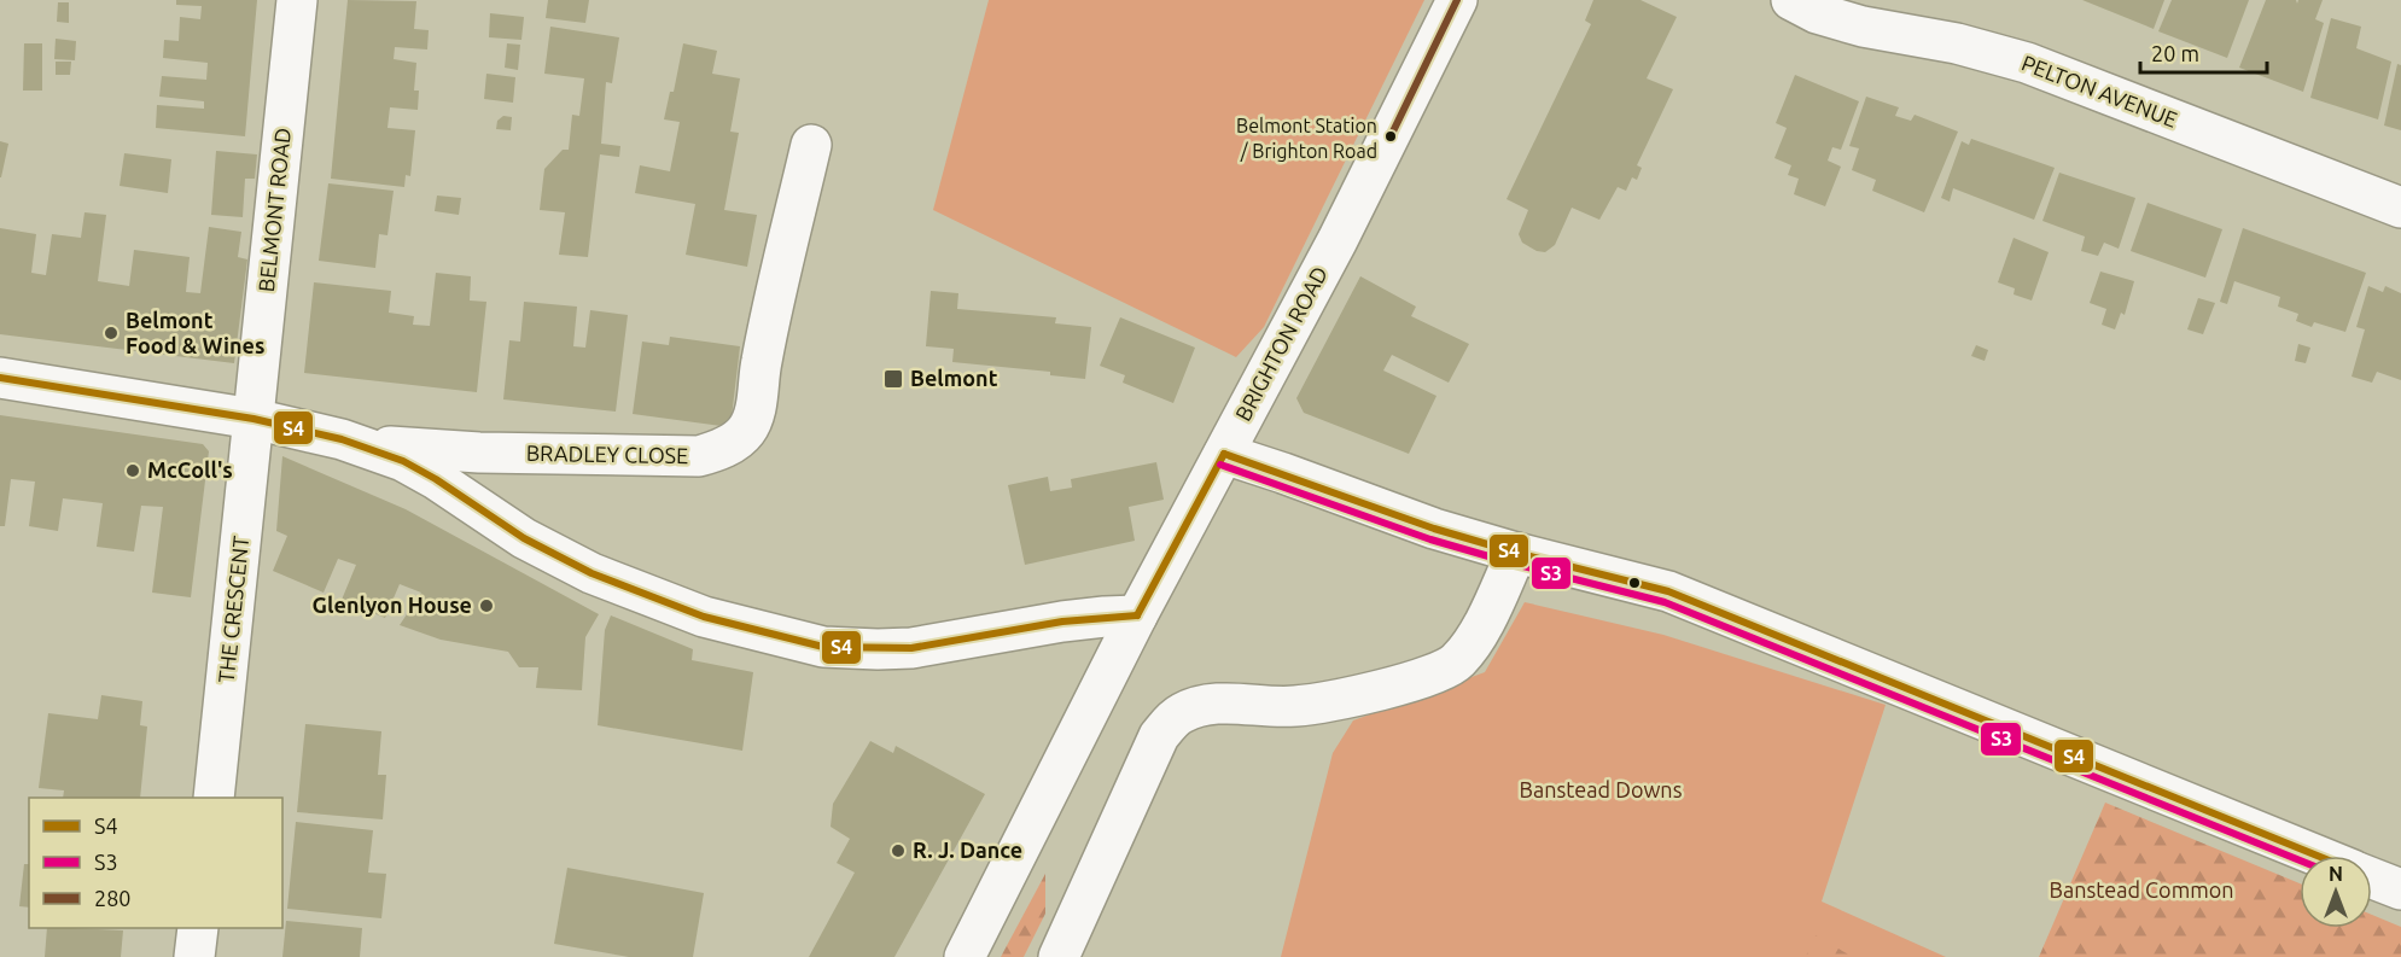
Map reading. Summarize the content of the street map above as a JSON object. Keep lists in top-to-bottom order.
{
  "streets": {
    "street": [
      "PELTON AVENUE",
      "BELMONT ROAD",
      "BRIGHTON ROAD",
      "BRADLEY CLOSE",
      "THE CRESCENT"
    ]
  },
  "crossings": [
    ["BELMONT ROAD", "THE CRESCENT"]
  ],
  "parks": ["Banstead Downs", "Banstead Common"],
  "places": {
    "other": [
      "Belmont Station / Brighton Road",
      "Belmont Food & Wines",
      "McColl's",
      "Glenlyon House",
      "R. J. Dance"
    ],
    "transit": ["Belmont"]
  },
  "lines": ["transit line 280", "transit line S4", "transit line S3"],
  "legend": ["S4", "S3", "280"],
  "scale_bar": "20 m",
  "north": "top"
}
